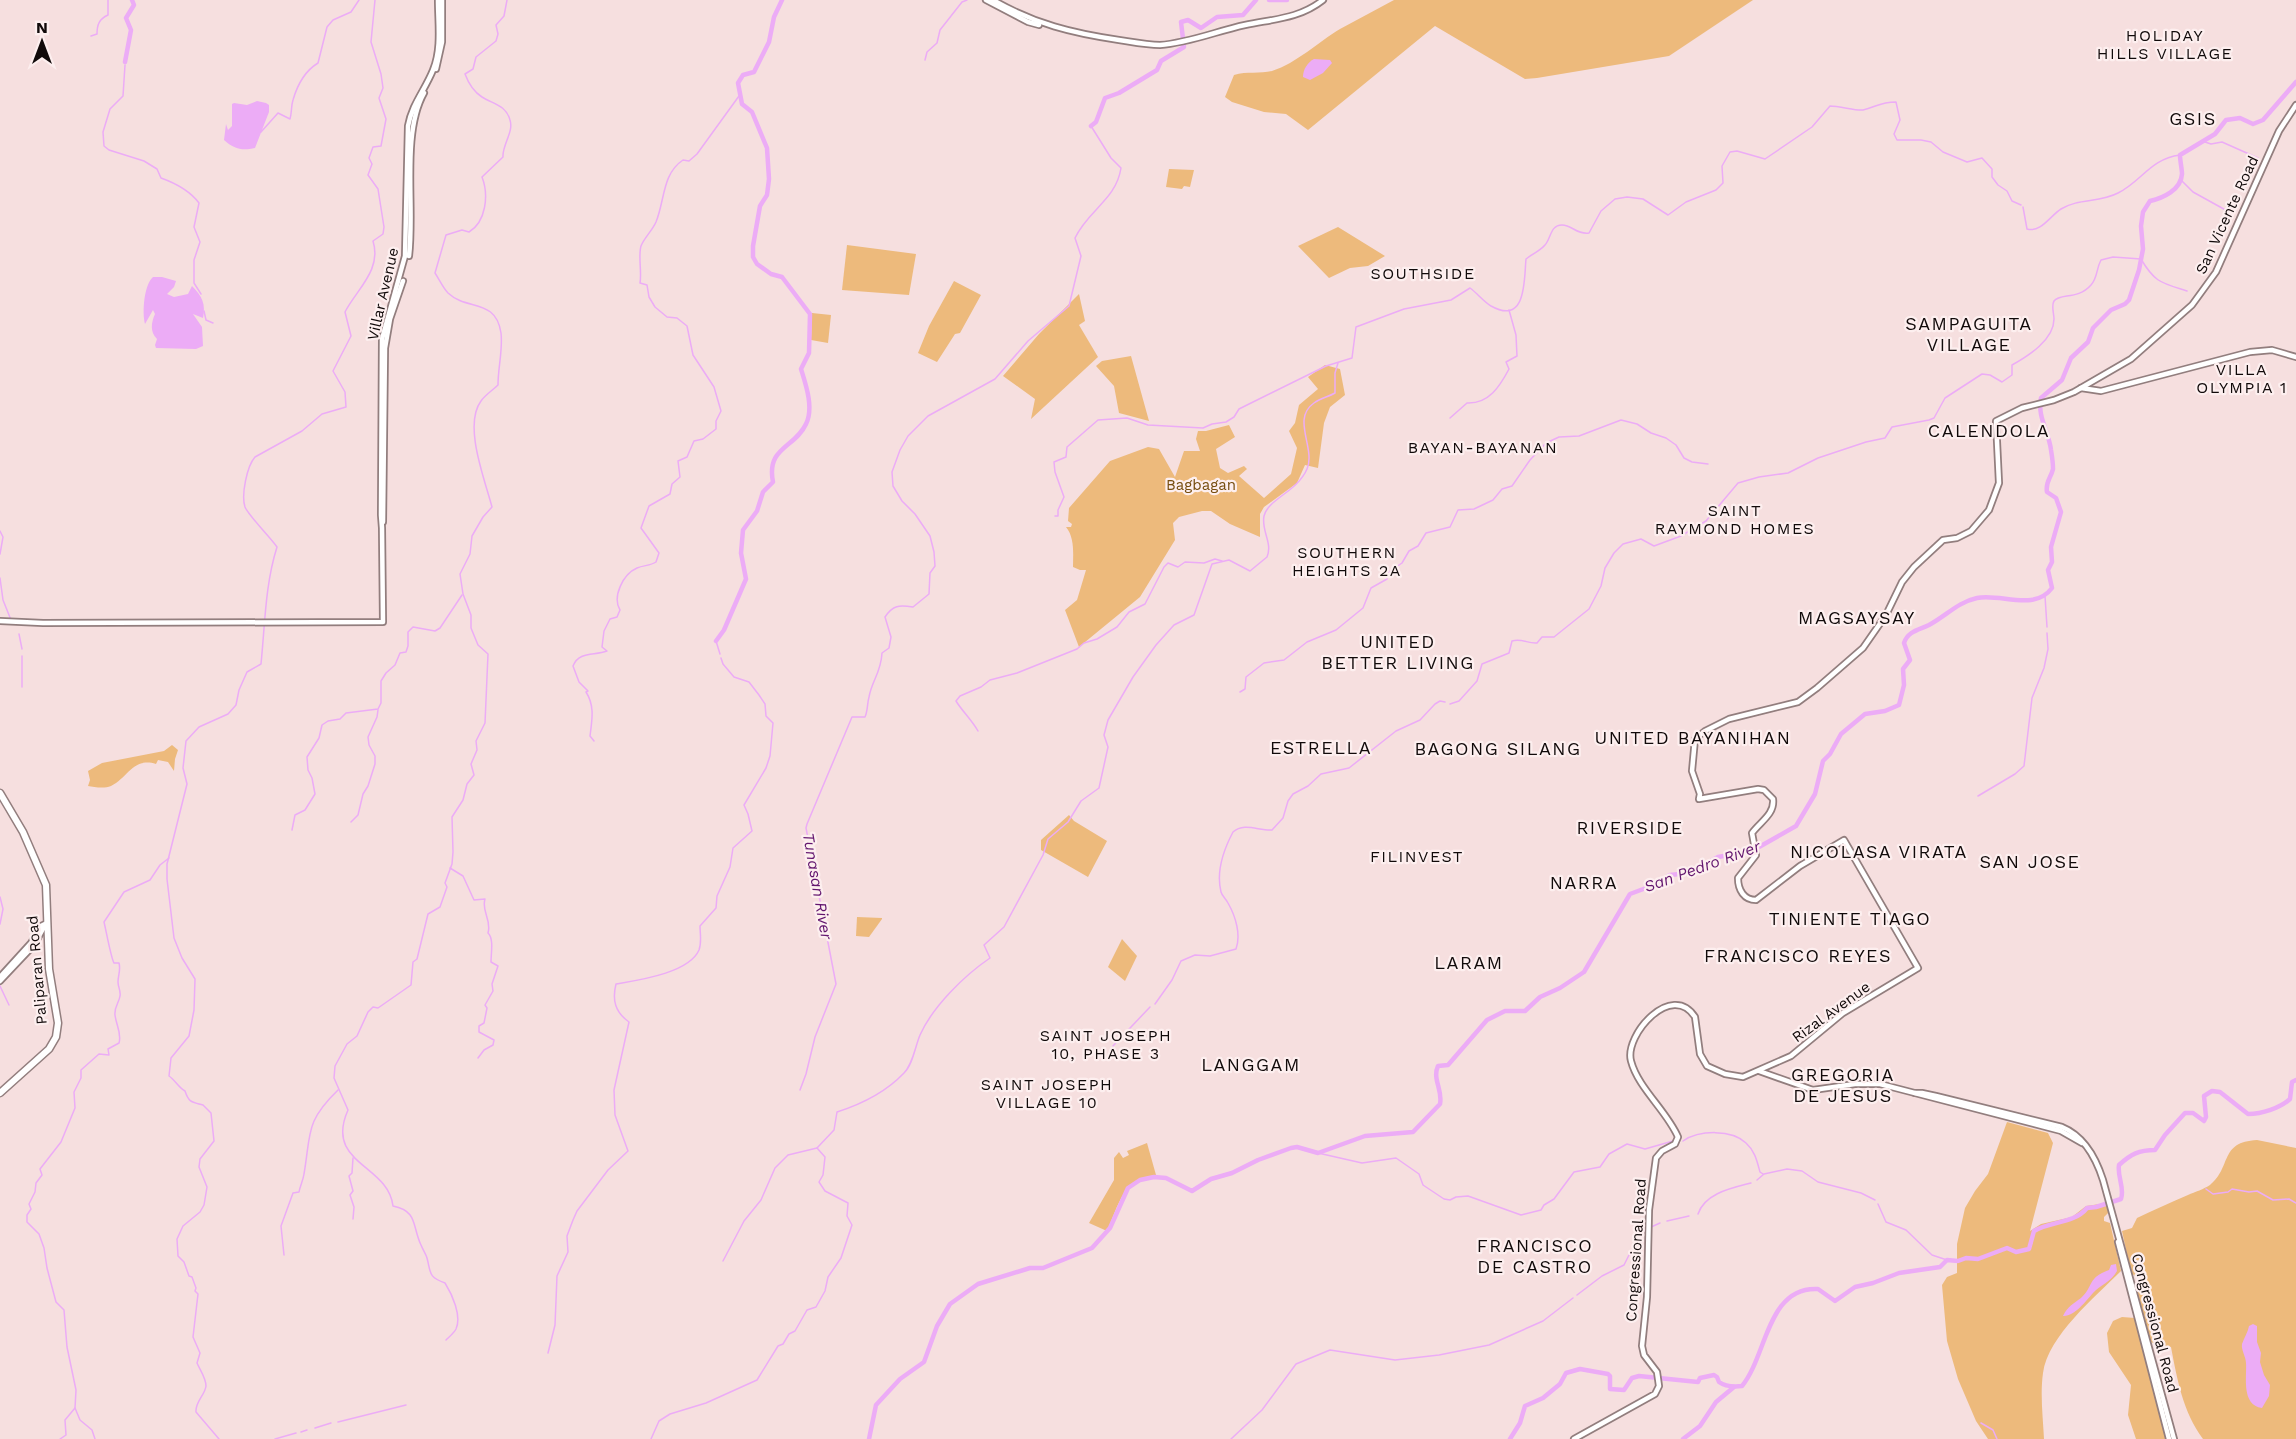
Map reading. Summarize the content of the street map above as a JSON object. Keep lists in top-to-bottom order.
{
  "streets": {
    "main road": [
      "San Vicente Road",
      "Villar Avenue",
      "Paliparan Road",
      "Rizal Avenue",
      "Congressional Road"
    ]
  },
  "crossings": [
    ["San Vicente Road", "Rizal Avenue"],
    ["Rizal Avenue", "Congressional Road"]
  ],
  "districts": [
    "HOLIDAY HILLS VILLAGE",
    "GSIS",
    "SOUTHSIDE",
    "SAMPAGUITA VILLAGE",
    "VILLA OLYMPIA 1",
    "CALENDOLA",
    "BAYAN-BAYANAN",
    "SAINT RAYMOND HOMES",
    "SOUTHERN HEIGHTS 2A",
    "MAGSAYSAY",
    "UNITED BETTER LIVING",
    "UNITED BAYANIHAN",
    "ESTRELLA",
    "BAGONG SILANG",
    "RIVERSIDE",
    "NICOLASA VIRATA",
    "FILINVEST",
    "SAN JOSE",
    "NARRA",
    "TINIENTE TIAGO",
    "FRANCISCO REYES",
    "LARAM",
    "SAINT JOSEPH 10, PHASE 3",
    "LANGGAM",
    "GREGORIA DE JESUS",
    "SAINT JOSEPH VILLAGE 10",
    "FRANCISCO DE CASTRO"
  ],
  "water": ["San Pedro River", "Tunasan River"],
  "parks": ["Bagbagan"],
  "north": "top"
}
